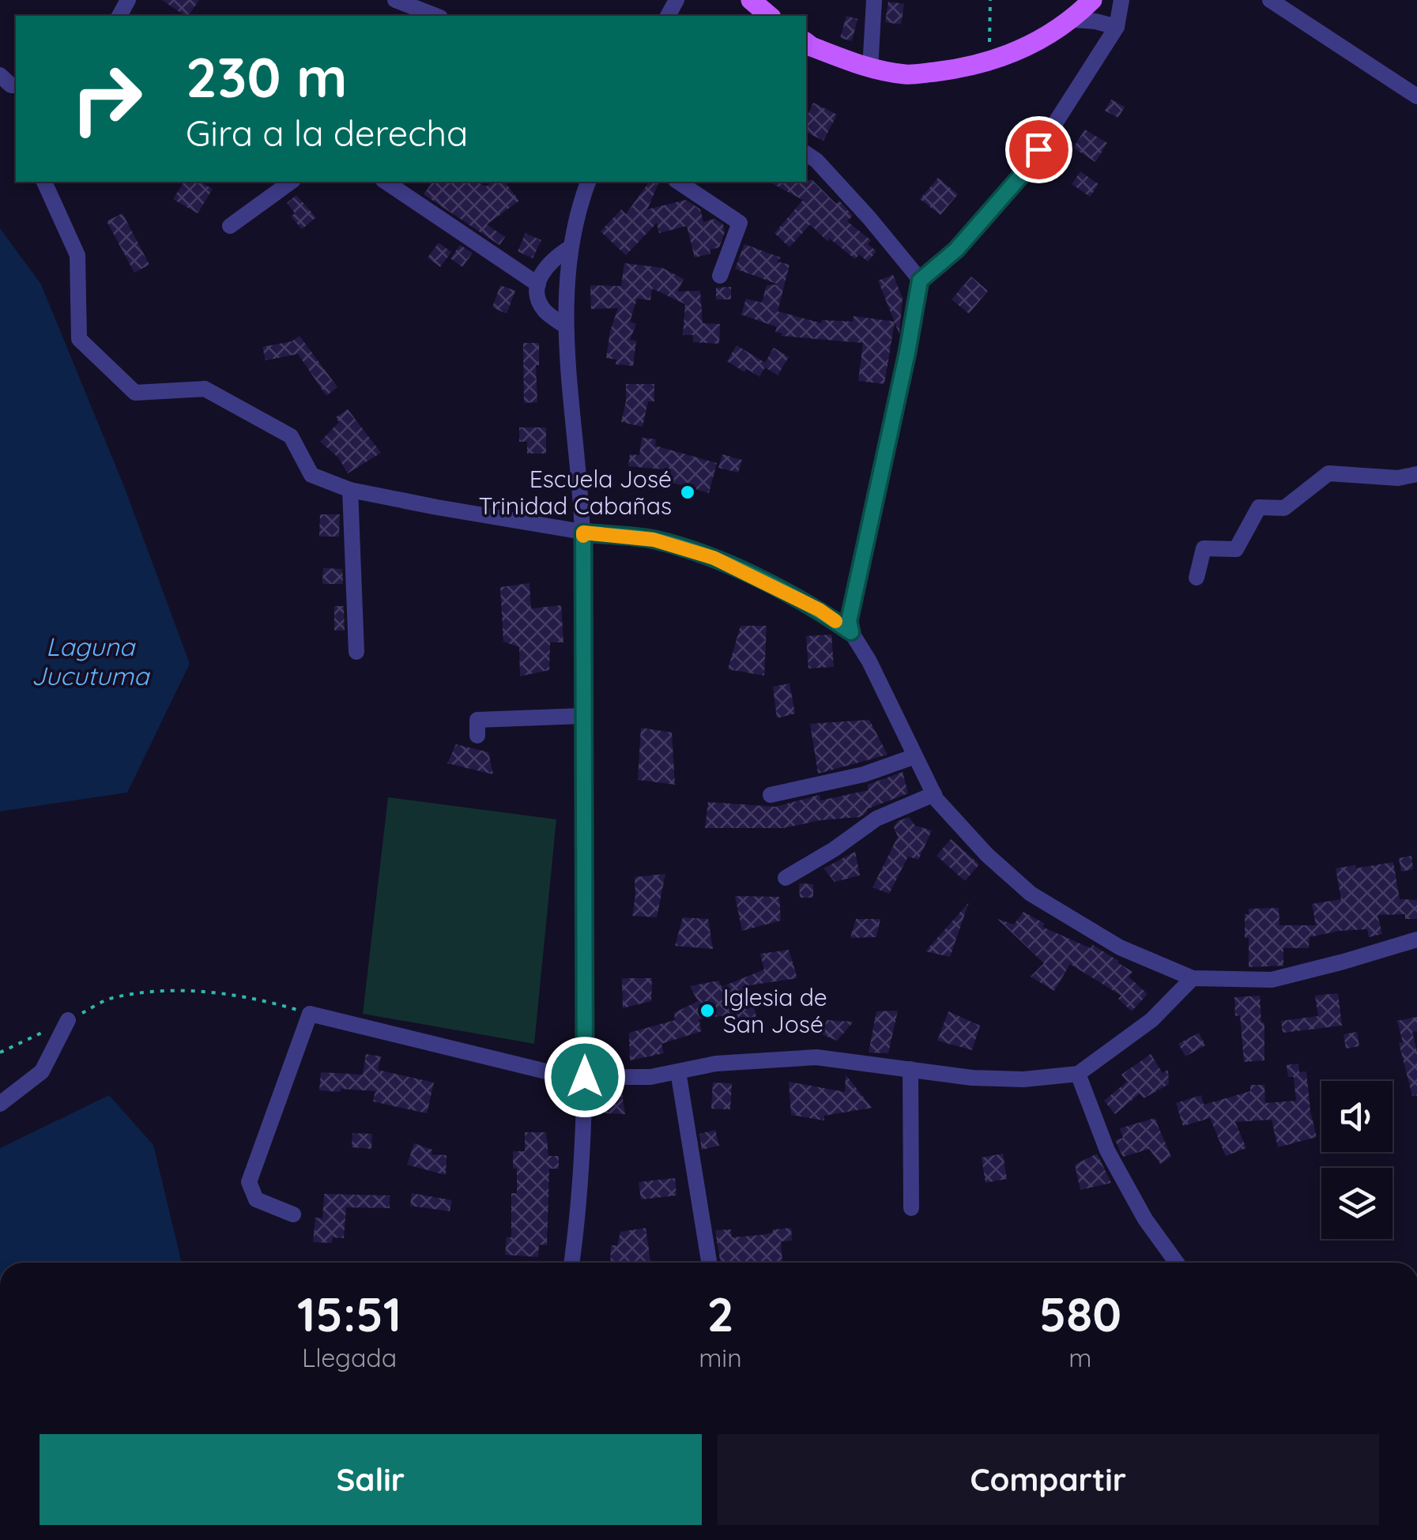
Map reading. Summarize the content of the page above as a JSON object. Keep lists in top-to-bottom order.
{
  "water": ["Laguna Jucutuma"],
  "places": ["Escuela José Trinidad Cabañas", "Iglesia de San José"],
  "page": {
    "turn": ["230 m", "Gira a la derecha"],
    "eta": [
      "15:51",
      "Llegada",
      "2",
      "min",
      "580",
      "m"
    ],
    "buttons": ["Salir", "Compartir"]
  }
}
